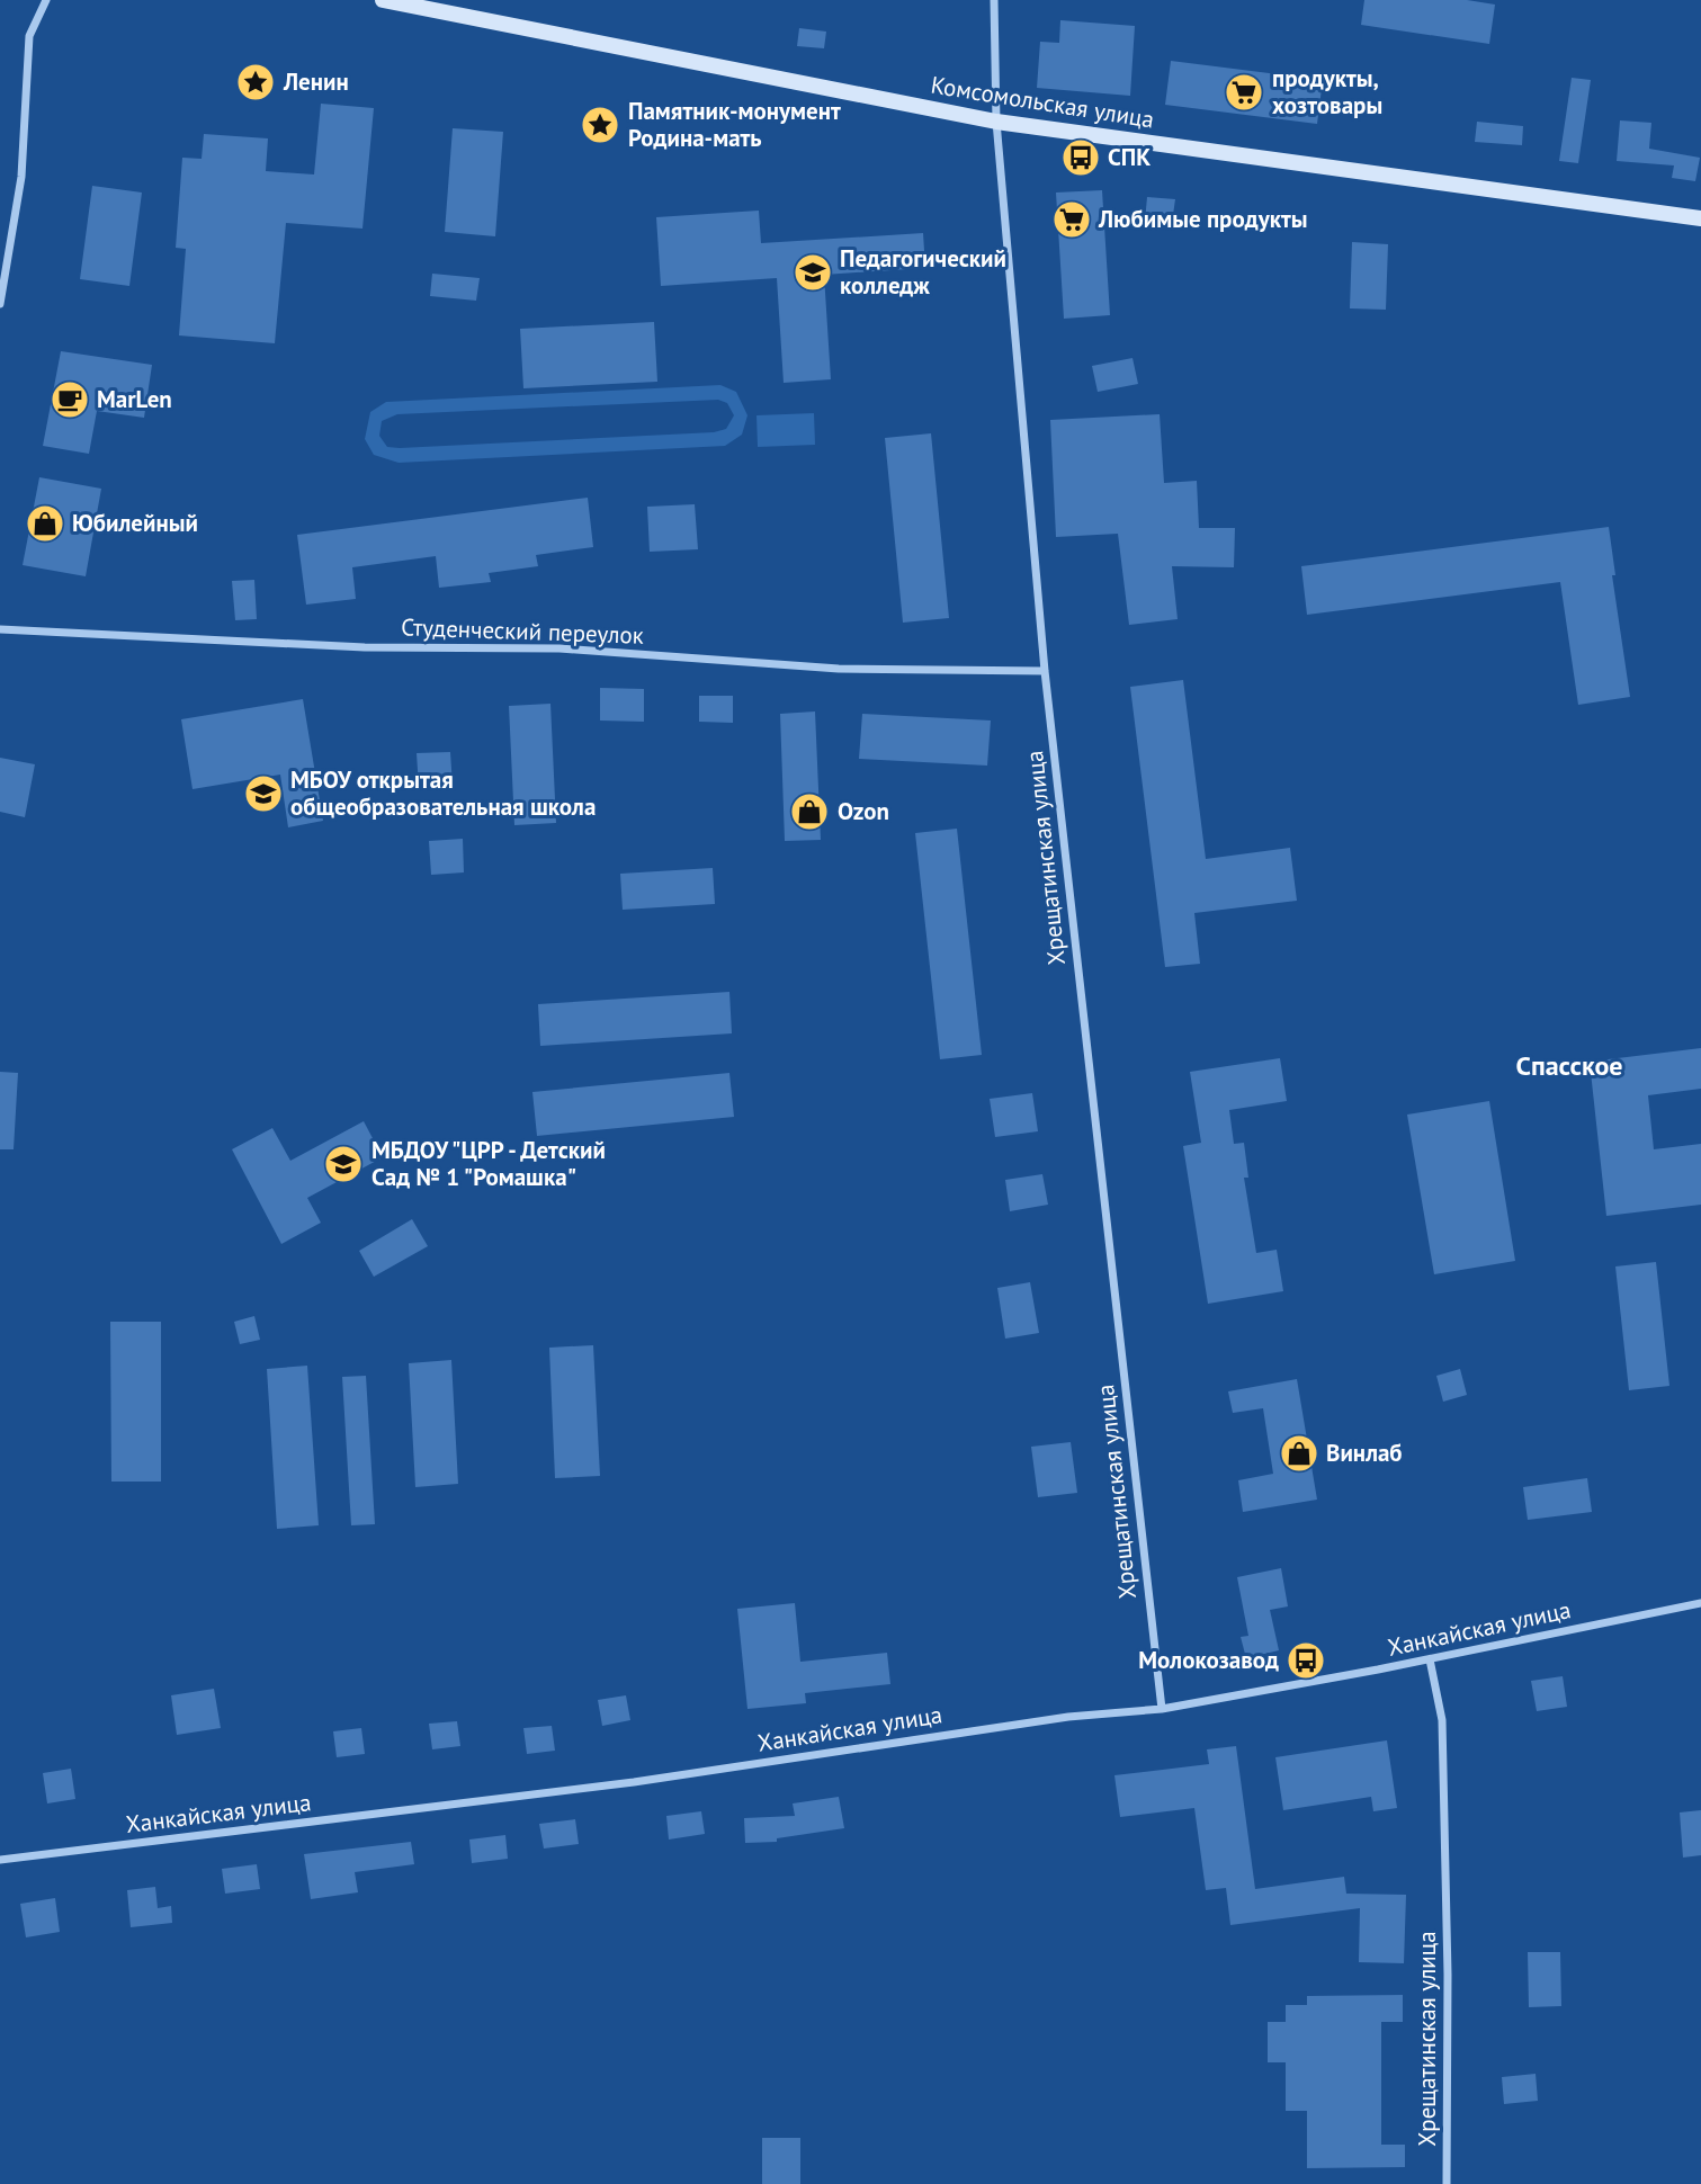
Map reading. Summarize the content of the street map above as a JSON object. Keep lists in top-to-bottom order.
{
  "streets": {
    "street": [
      "Комсомольская улица",
      "Студенческий переулок",
      "Хрещатинская улица",
      "Ханкайская улица"
    ]
  },
  "crossings": [
    ["Комсомольская улица", "Хрещатинская улица"],
    ["Студенческий переулок", "Хрещатинская улица"],
    ["Хрещатинская улица", "Ханкайская улица"]
  ],
  "districts": ["Спасское"],
  "places": {
    "place": ["Ленин", "Памятник-монумент Родина-мать"],
    "supermarket": ["продукты, хозтовары", "Любимые продукты"],
    "bus stop": ["СПК", "Молокозавод"],
    "school or university": ["Педагогический колледж", "МБОУ открытая общеобразовательная школа", "МБДОУ \"ЦРР - Детский Сад № 1 \"Ромашка\""],
    "cafe": ["MarLen"],
    "shop": ["Юбилейный", "Ozon", "Винлаб"]
  }
}
